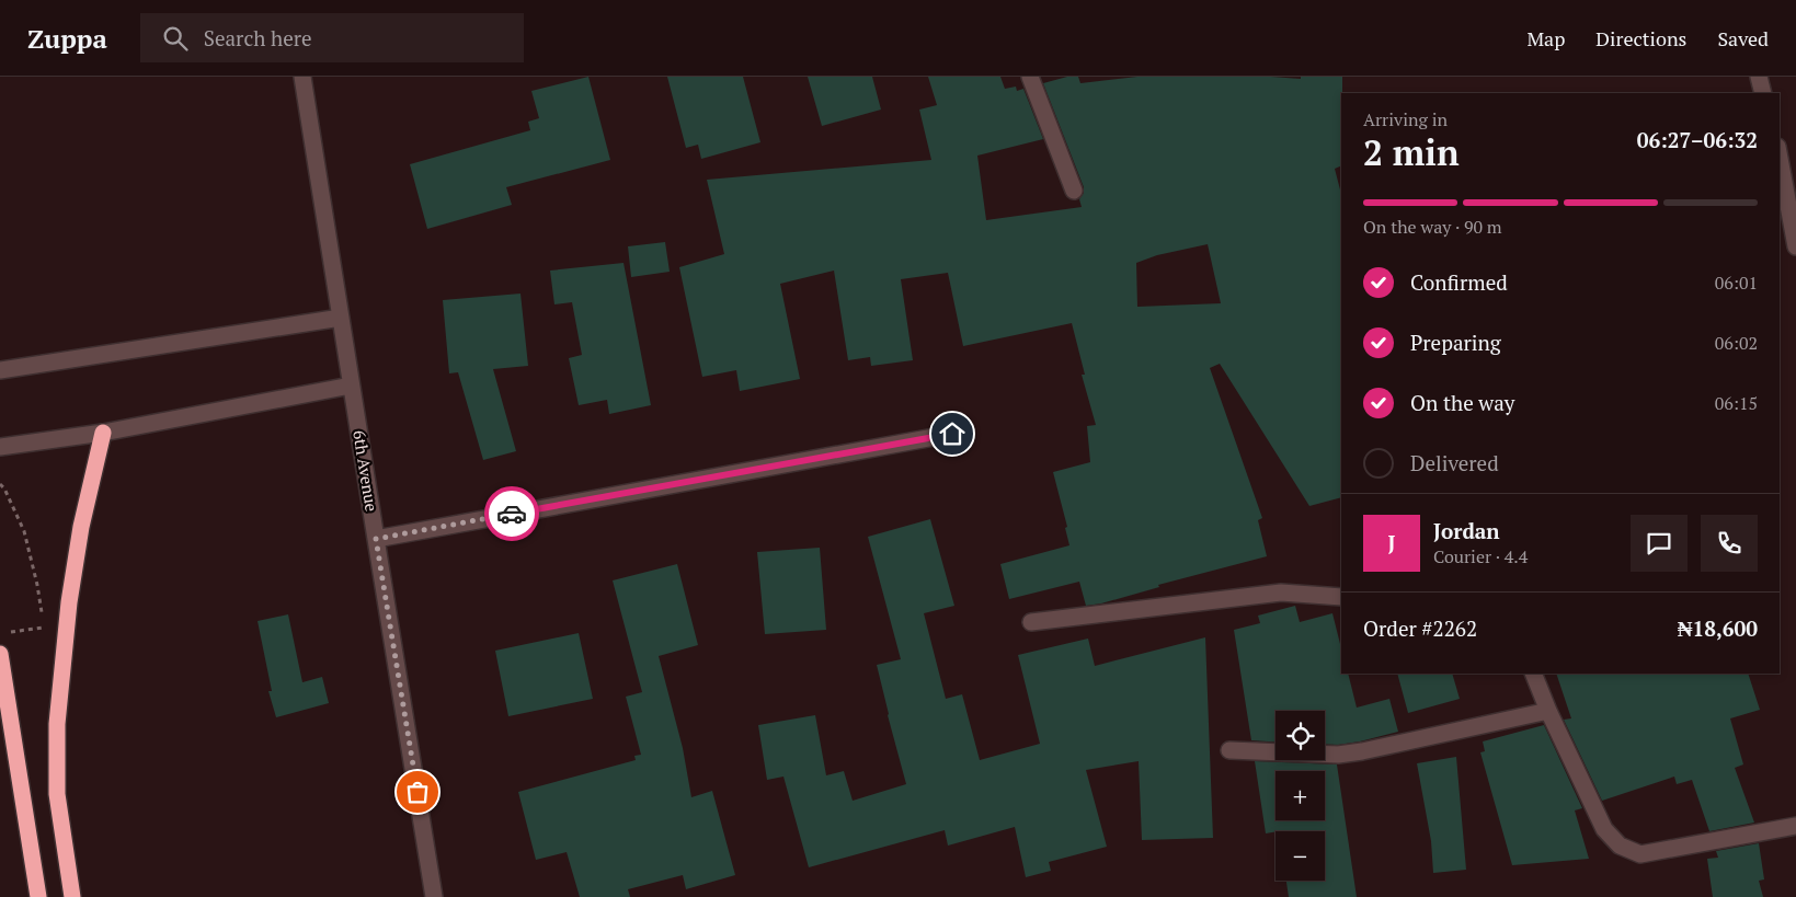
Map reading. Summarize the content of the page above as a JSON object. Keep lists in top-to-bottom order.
{
  "streets": {
    "street": ["6th Avenue"]
  },
  "page": {
    "header": "Zuppa",
    "search": "Search here",
    "nav": ["Map", "Directions", "Saved"],
    "heading": ["2 min", "Arriving in", "06:27–06:32"],
    "panel": [
      "Jordan",
      "Courier · 4.4",
      "Order #2262",
      "₦18,600"
    ],
    "bar": "On the way · 90 m",
    "list": [
      ["Confirmed", "06:01"],
      ["Preparing", "06:02"],
      ["On the way", "06:15"],
      "Delivered"
    ],
    "round": "J",
    "map_buttons": ["+", "−"]
  }
}
